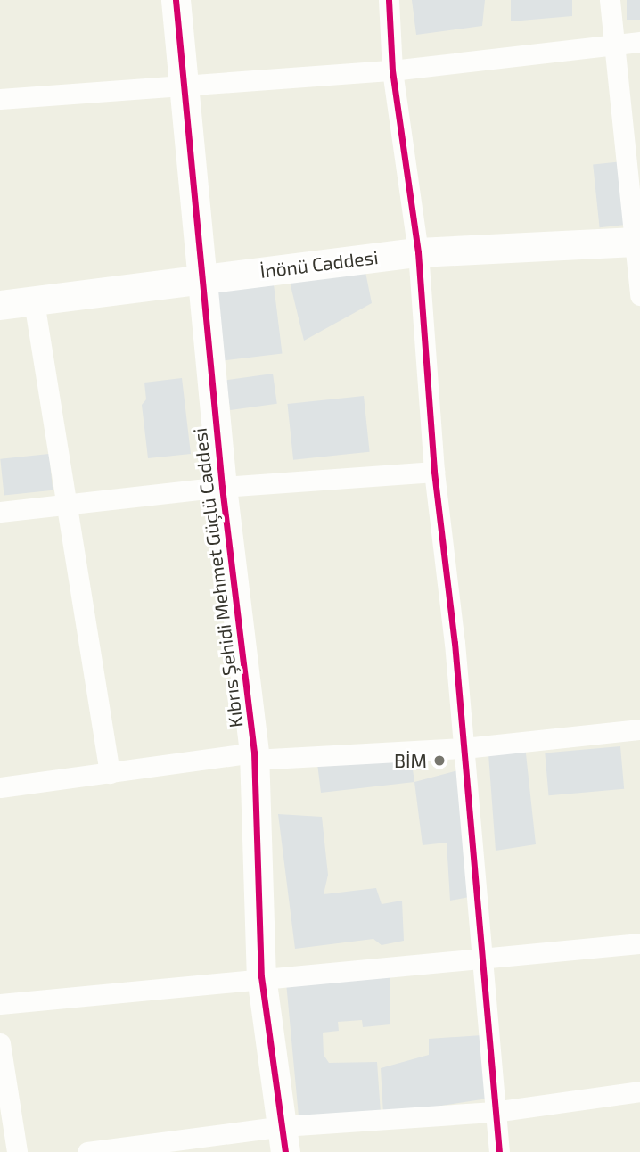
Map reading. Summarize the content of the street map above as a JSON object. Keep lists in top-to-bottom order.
{
  "streets": {
    "street": ["İnönü Caddesi", "Kıbrıs Şehidi Mehmet Güçlü Caddesi"]
  },
  "crossings": [
    ["İnönü Caddesi", "Kıbrıs Şehidi Mehmet Güçlü Caddesi"]
  ],
  "places": ["BİM"]
}
